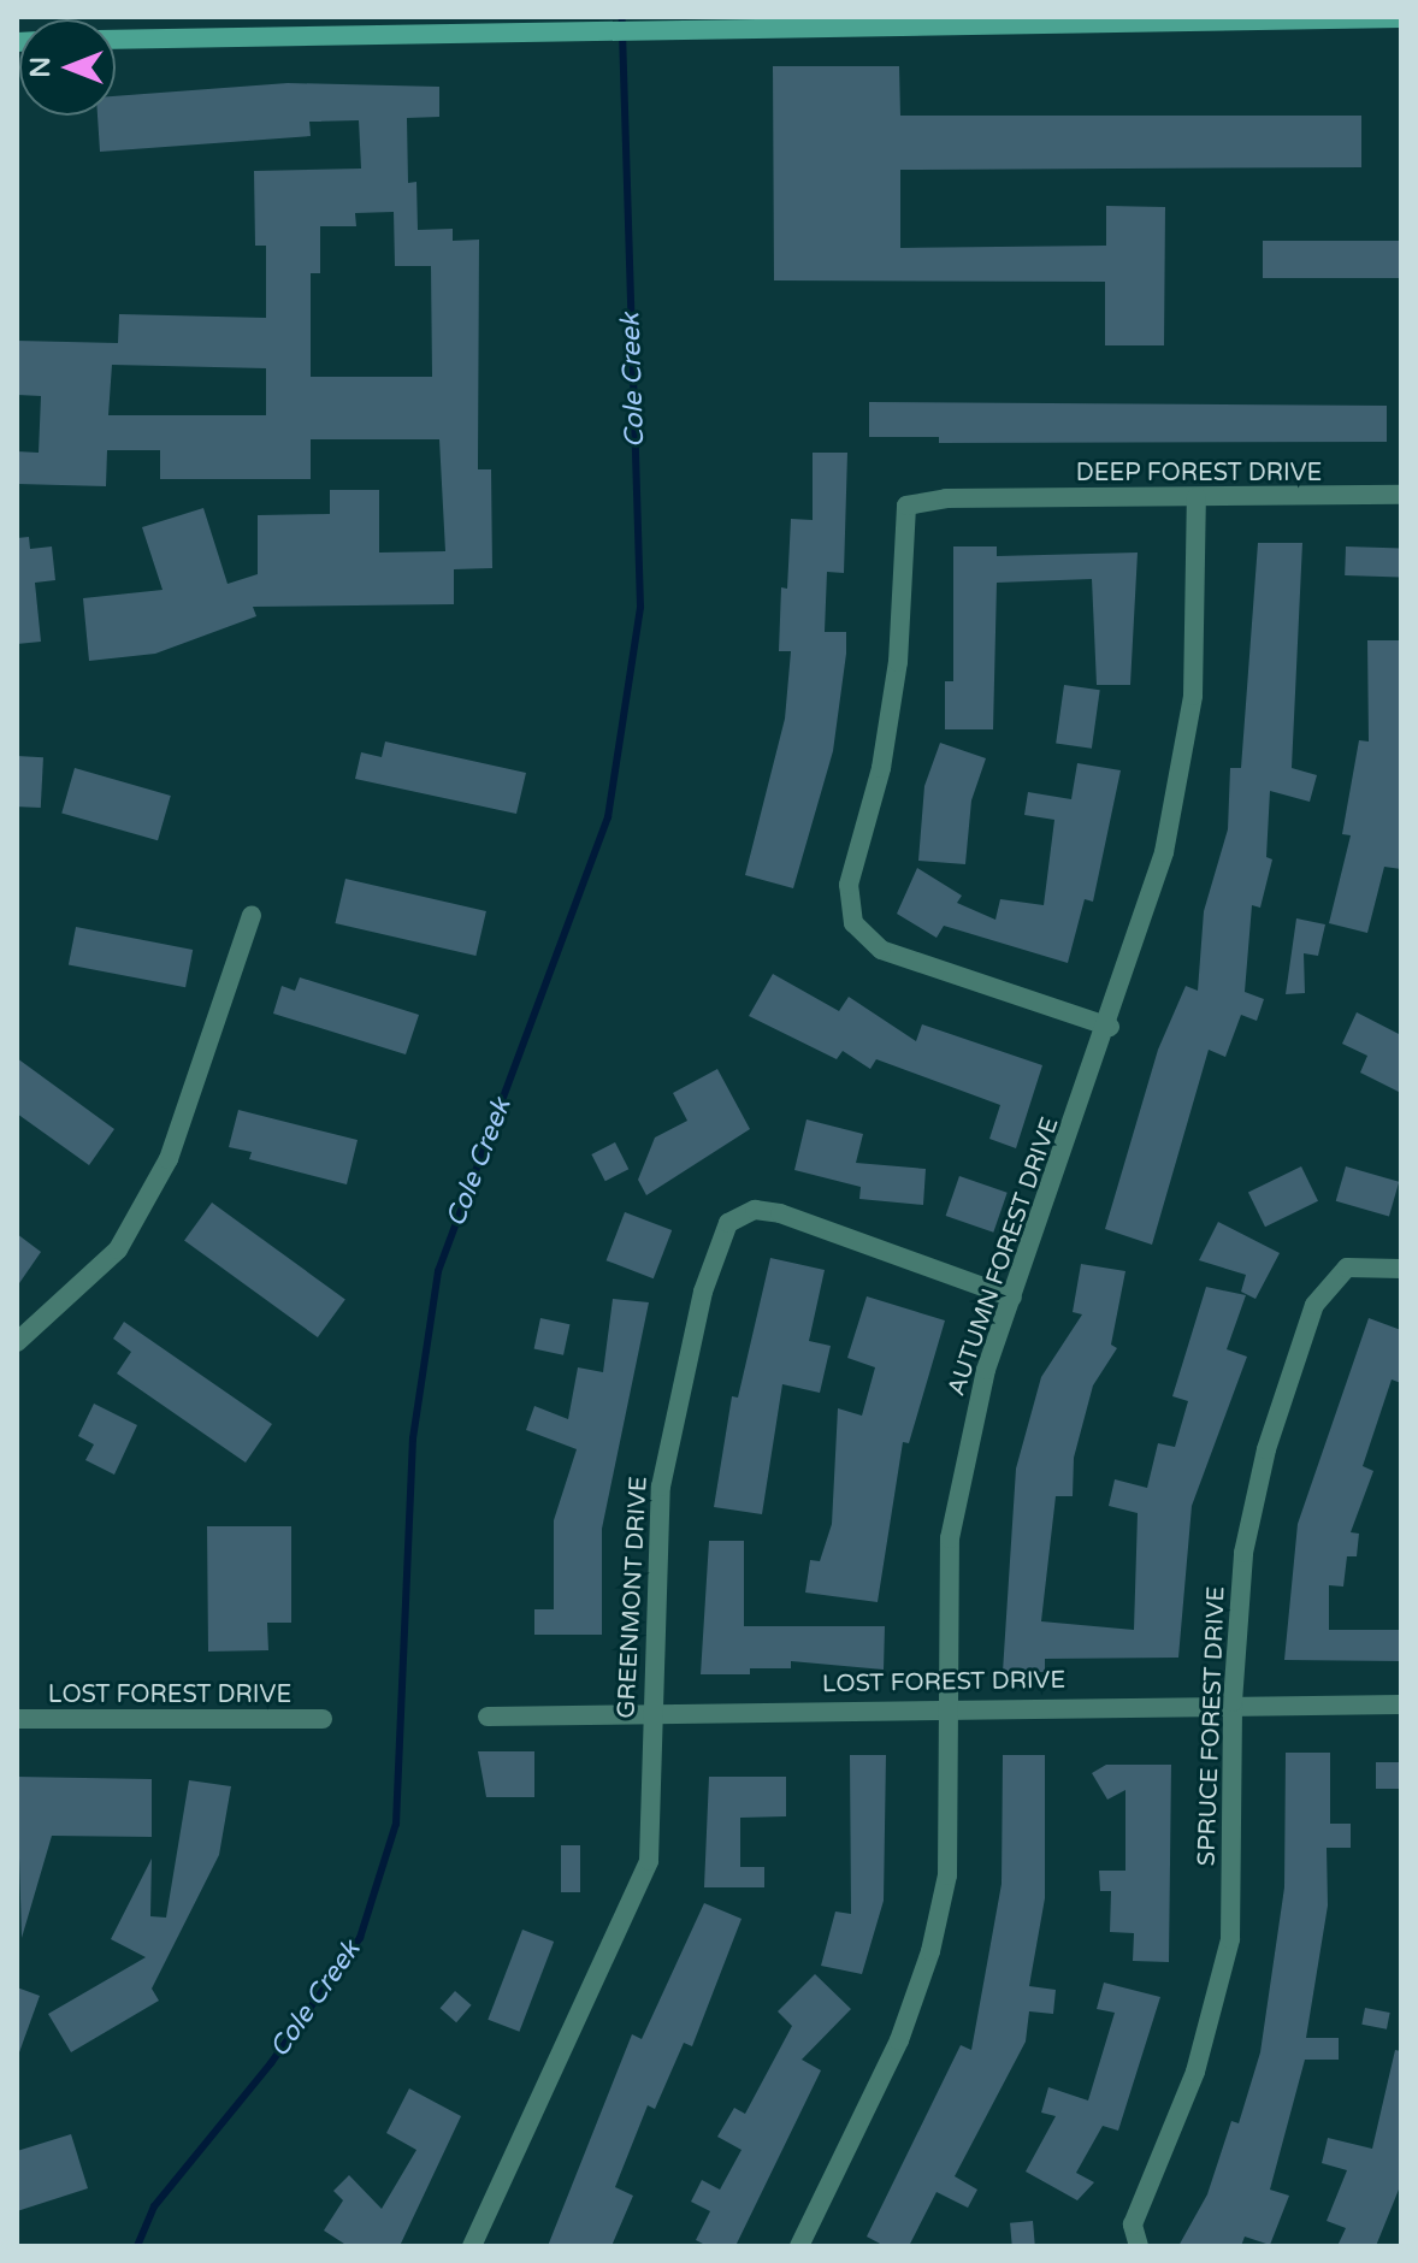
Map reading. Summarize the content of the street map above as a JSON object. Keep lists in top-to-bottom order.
{
  "streets": {
    "street": [
      "DEEP FOREST DRIVE",
      "AUTUMN FOREST DRIVE",
      "GREENMONT DRIVE",
      "LOST FOREST DRIVE",
      "SPRUCE FOREST DRIVE"
    ]
  },
  "crossings": [
    ["DEEP FOREST DRIVE", "AUTUMN FOREST DRIVE"],
    ["AUTUMN FOREST DRIVE", "GREENMONT DRIVE"],
    ["AUTUMN FOREST DRIVE", "LOST FOREST DRIVE"],
    ["GREENMONT DRIVE", "LOST FOREST DRIVE"],
    ["LOST FOREST DRIVE", "SPRUCE FOREST DRIVE"]
  ],
  "water": ["Cole Creek"],
  "north": "left"
}
